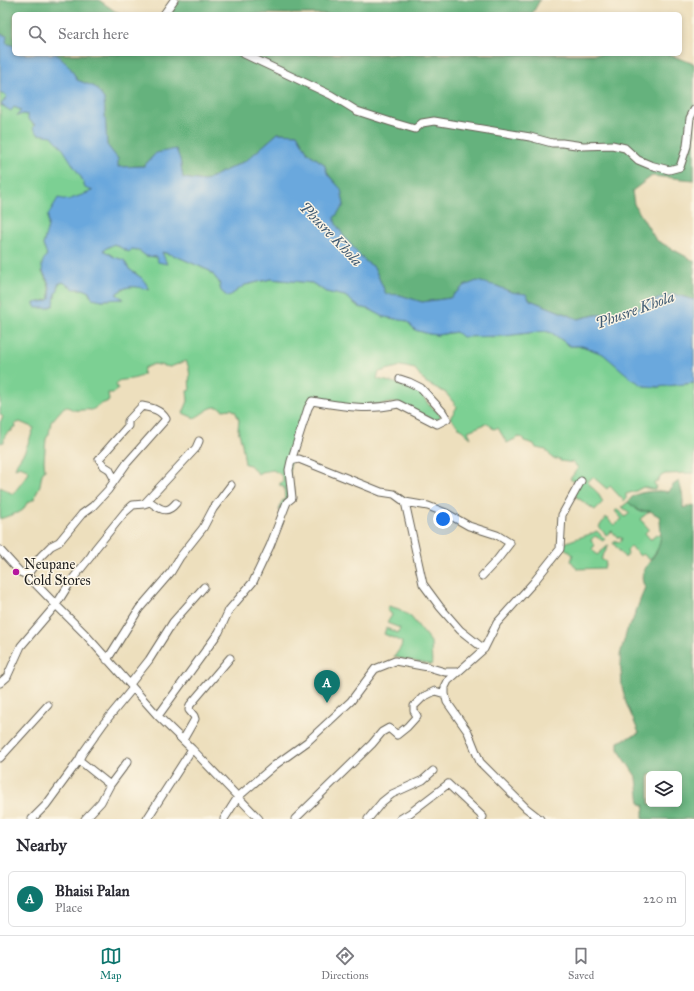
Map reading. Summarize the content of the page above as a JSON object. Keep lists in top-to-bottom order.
{
  "water": ["Phusre Khola"],
  "places": ["Neupane Cold Stores"],
  "page": {
    "search": "Search here",
    "pins": "A",
    "heading": "Nearby",
    "list": [
      {
        "mark": "A",
        "name": "Bhaisi Palan",
        "note": "Place",
        "value": "220 m"
      }
    ],
    "nav": ["Map", "Directions", "Saved"]
  }
}
